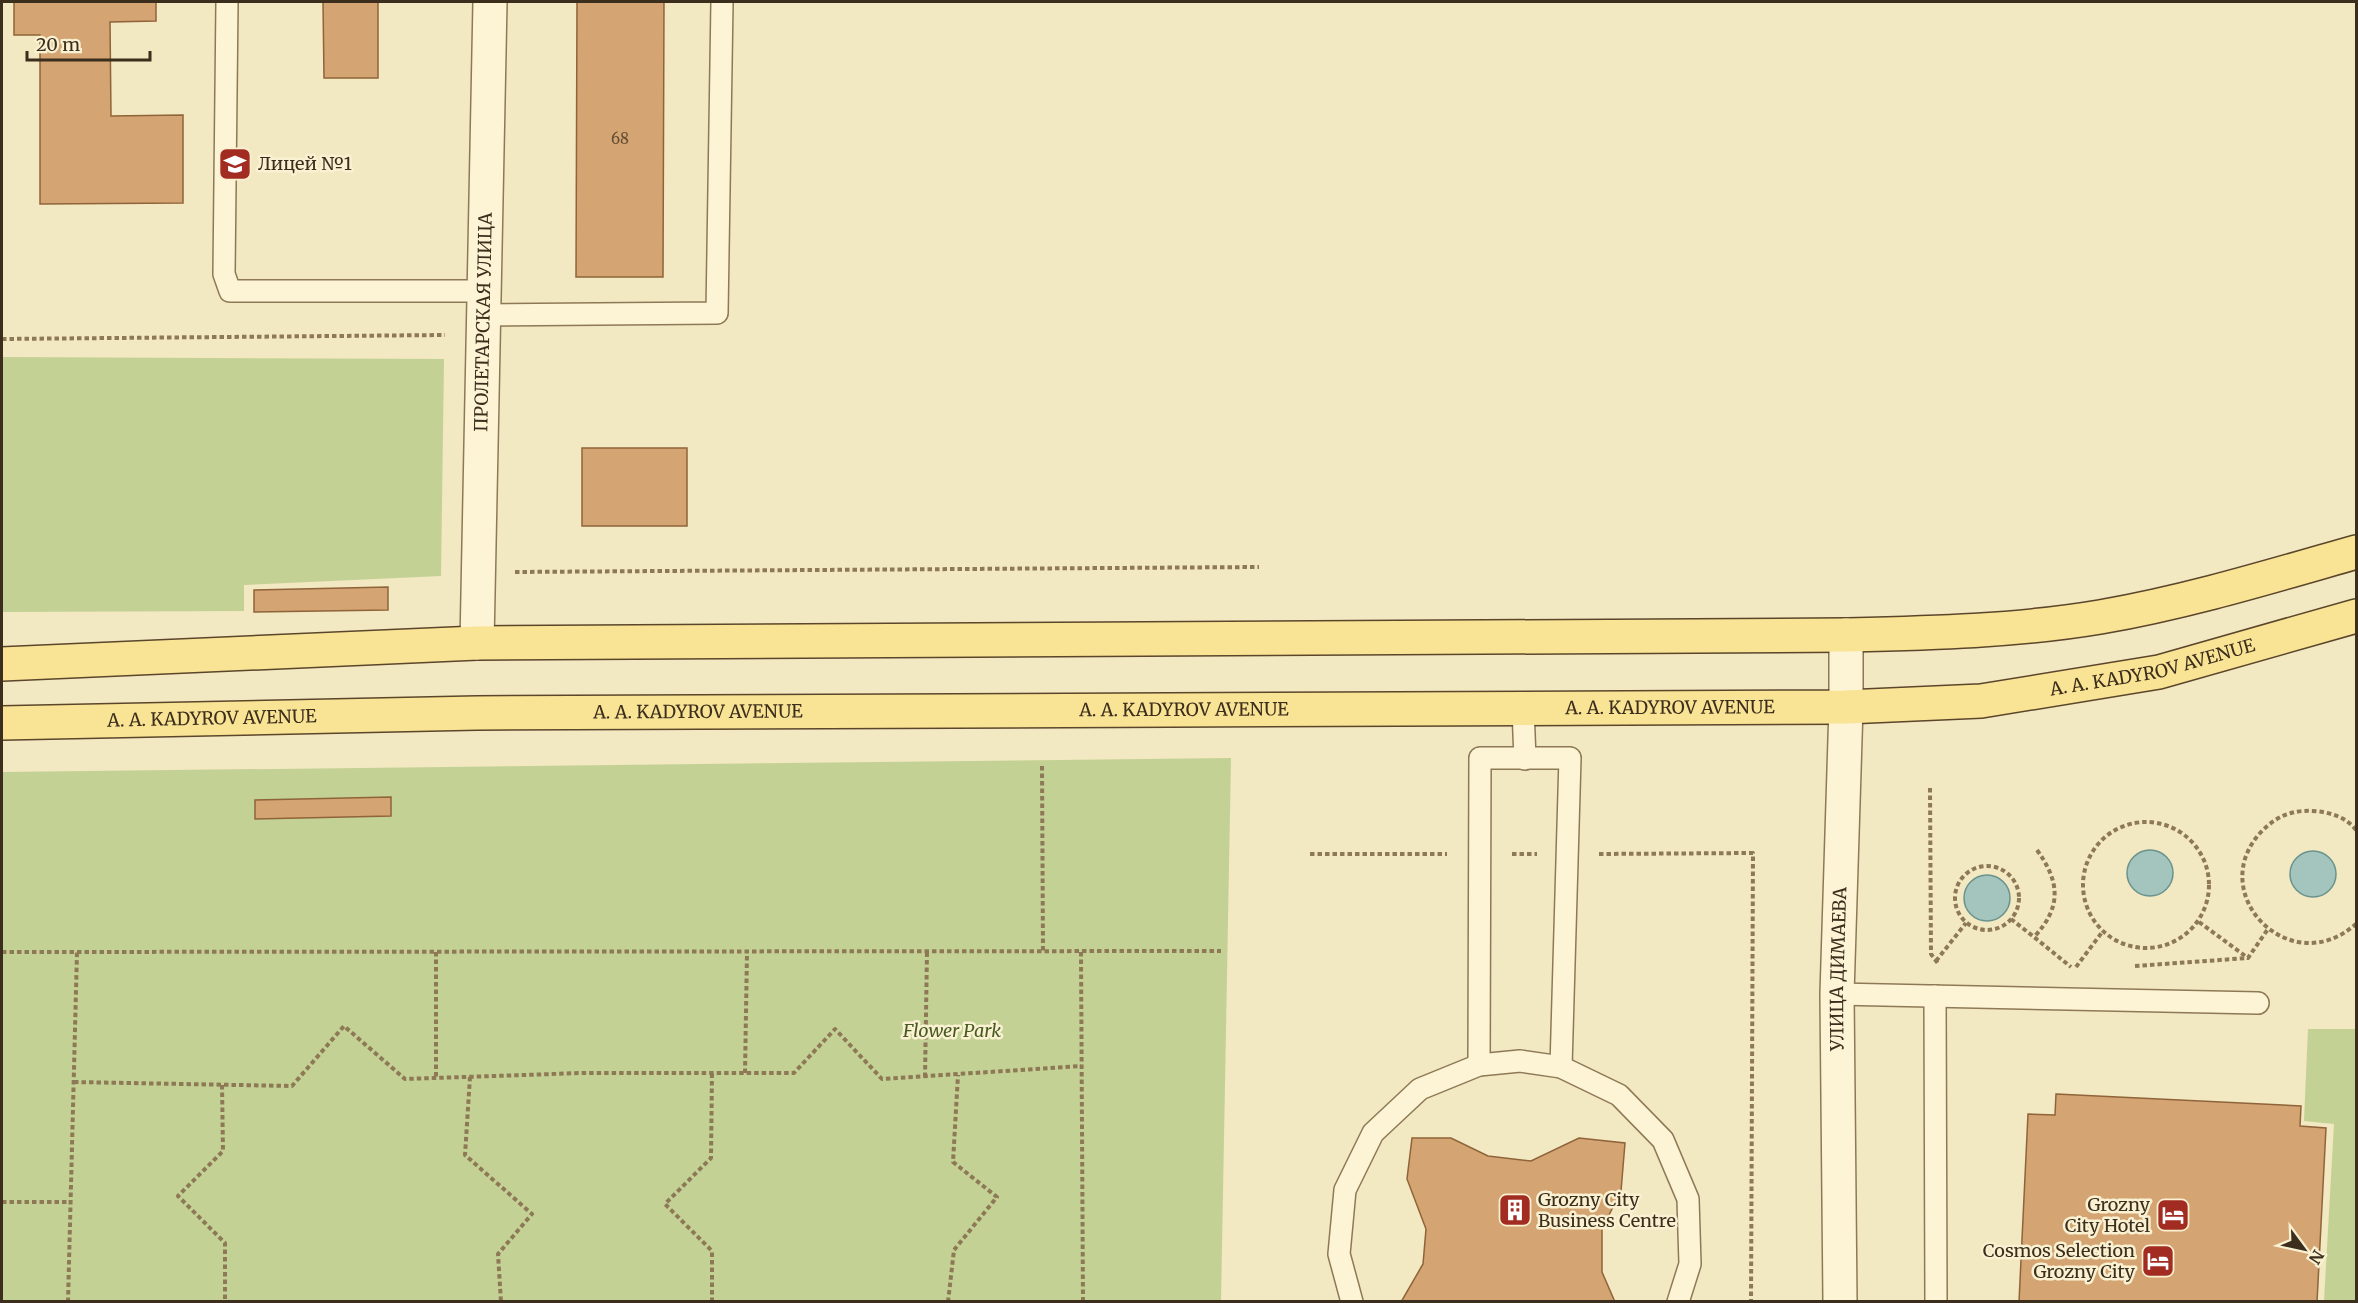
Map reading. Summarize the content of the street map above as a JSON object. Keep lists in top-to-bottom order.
{
  "streets": {
    "main road": ["A. A. KADYROV AVENUE"],
    "street": ["ПРОЛЕТАРСКАЯ УЛИЦА", "УЛИЦА ДИМАЕВА"]
  },
  "crossings": [
    ["A. A. KADYROV AVENUE", "УЛИЦА ДИМАЕВА"]
  ],
  "parks": ["Flower Park"],
  "places": {
    "school or university": ["Лицей №1"],
    "building": ["Grozny City Business Centre"],
    "hotel": ["Grozny City Hotel", "Cosmos Selection Grozny City"]
  },
  "house_numbers": ["68"],
  "scale_bar": "20 m",
  "north": "bottom right"
}
